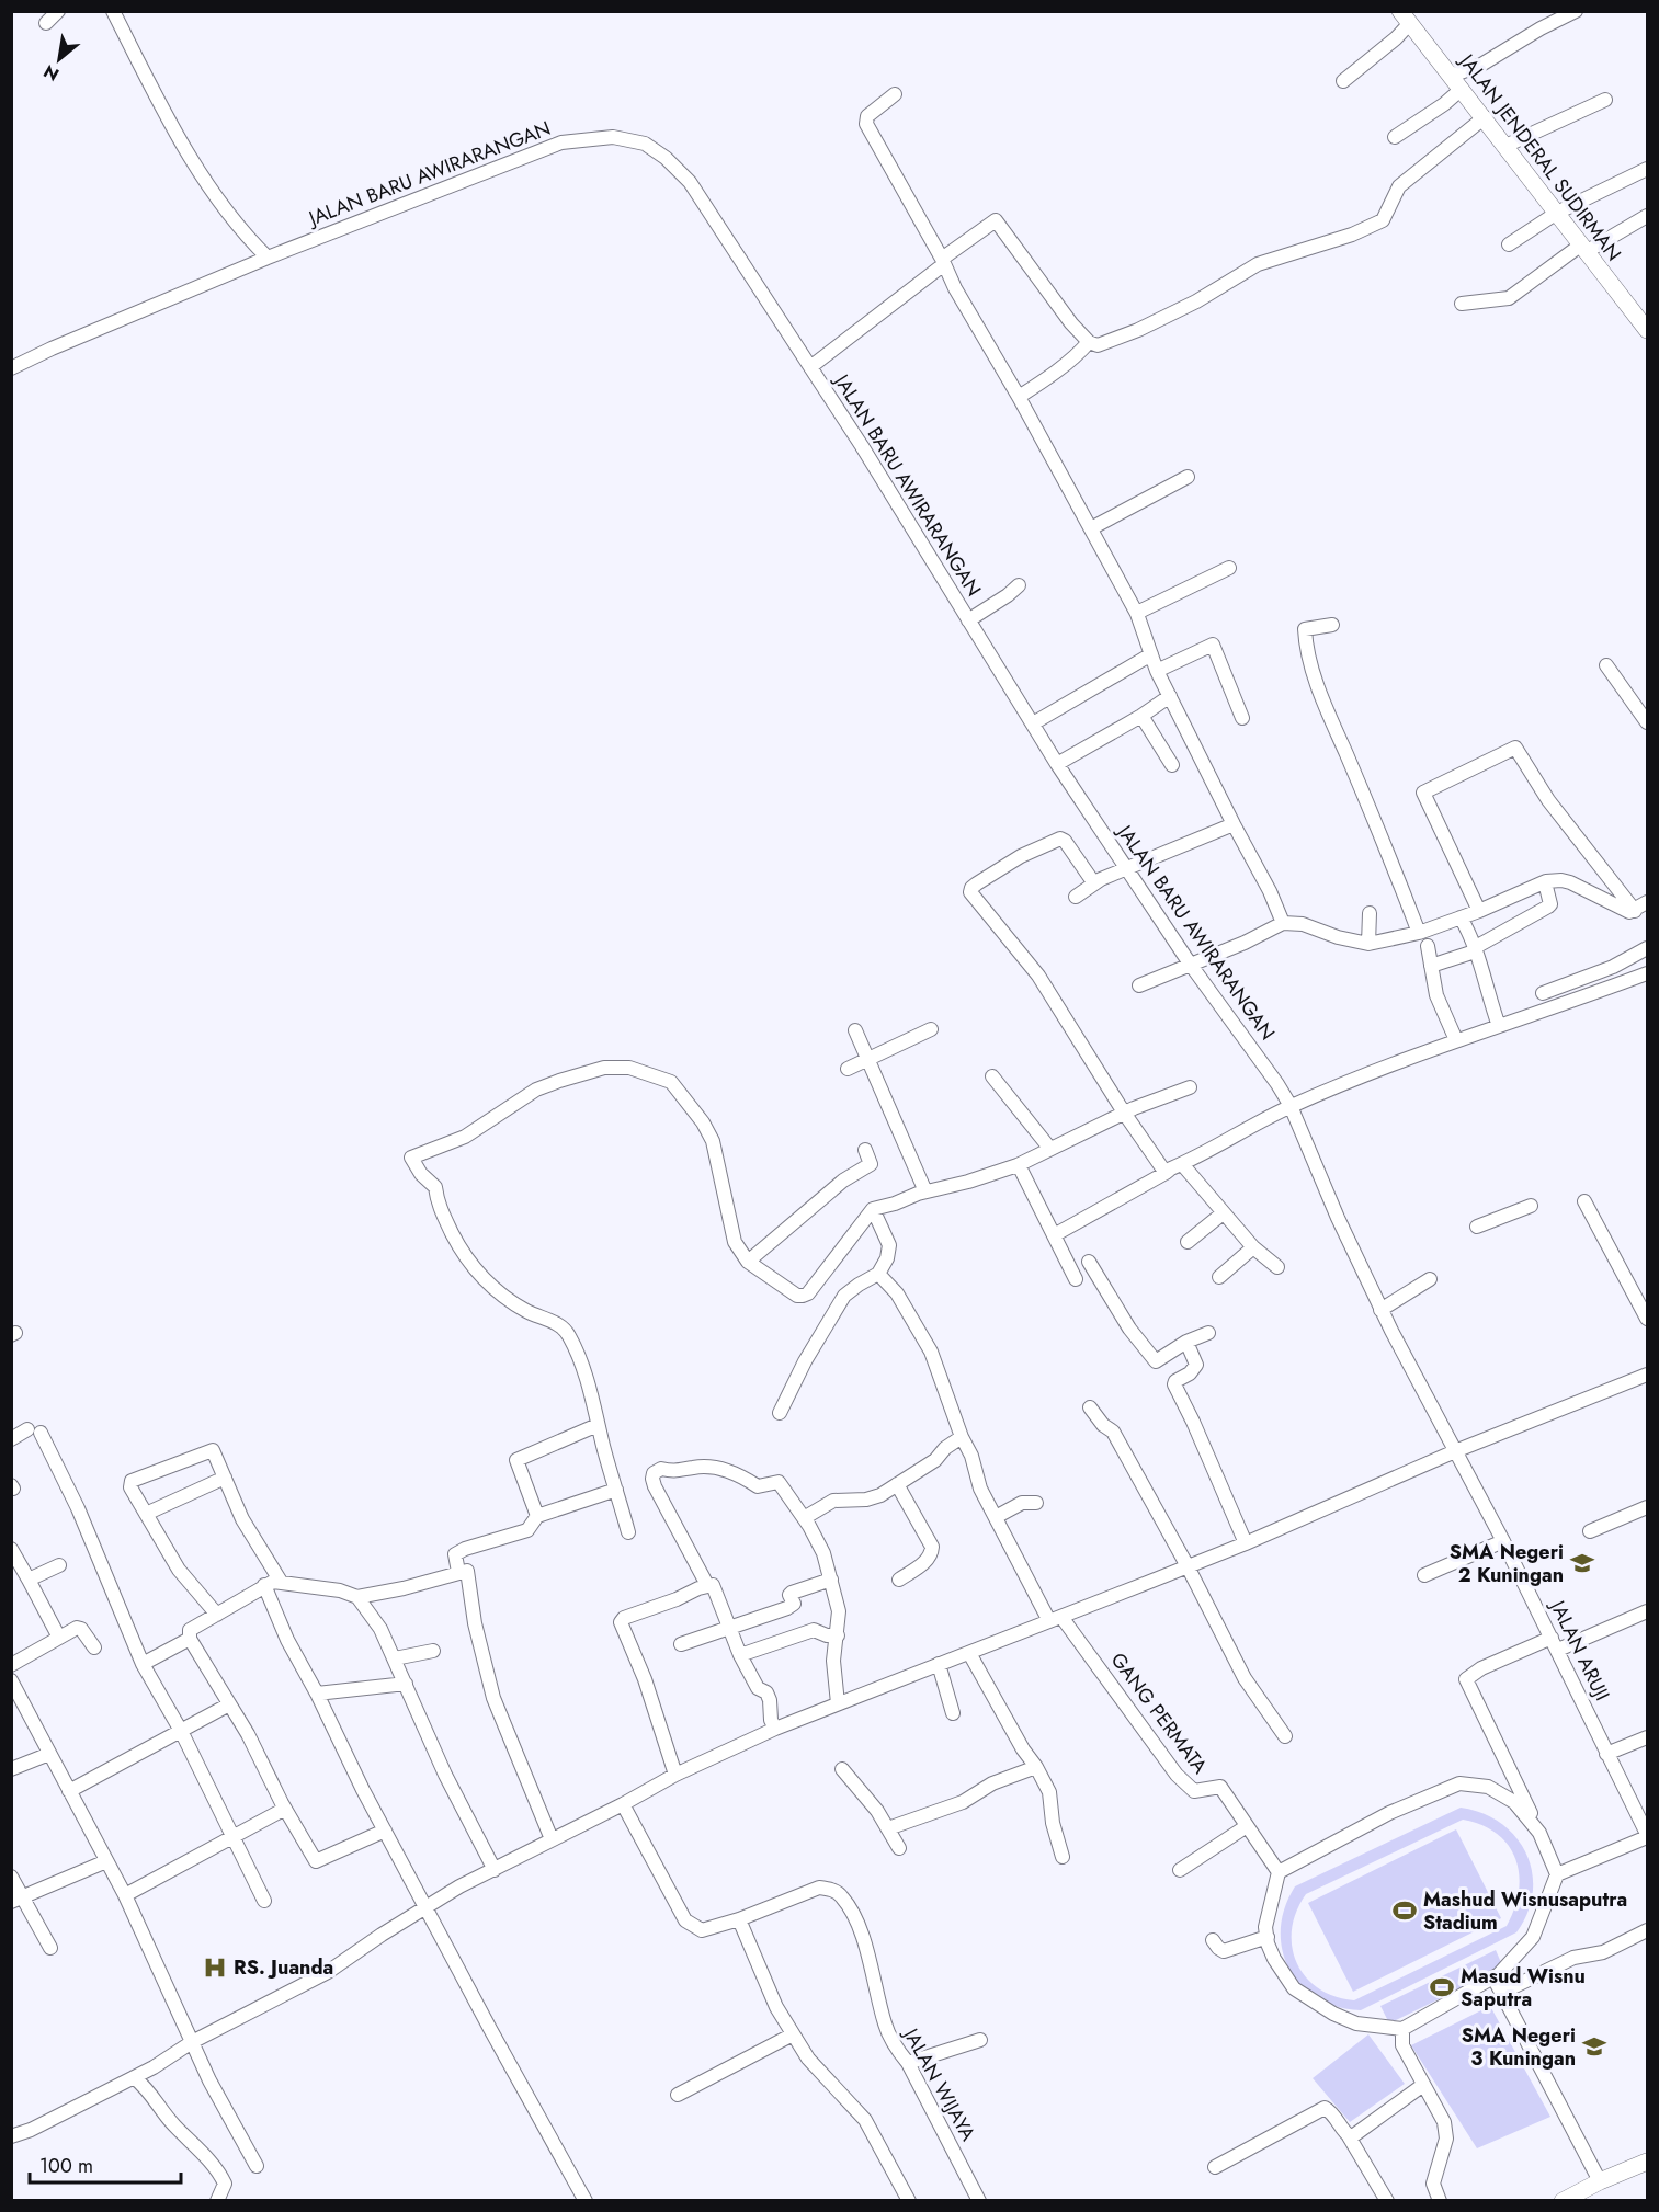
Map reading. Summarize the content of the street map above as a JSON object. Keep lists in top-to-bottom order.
{
  "streets": {
    "main road": ["JALAN JENDERAL SUDIRMAN"],
    "street": [
      "JALAN BARU AWIRARANGAN",
      "JALAN ARUJI",
      "GANG PERMATA",
      "JALAN WIJAYA"
    ]
  },
  "crossings": [
    ["JALAN BARU AWIRARANGAN", "JALAN ARUJI"]
  ],
  "places": {
    "school or university": ["SMA Negeri 2 Kuningan", "SMA Negeri 3 Kuningan"],
    "sports": ["Mashud Wisnusaputra Stadium", "Masud Wisnu Saputra"],
    "hospital": ["RS. Juanda"]
  },
  "scale_bar": "100 m",
  "north": "bottom left"
}
